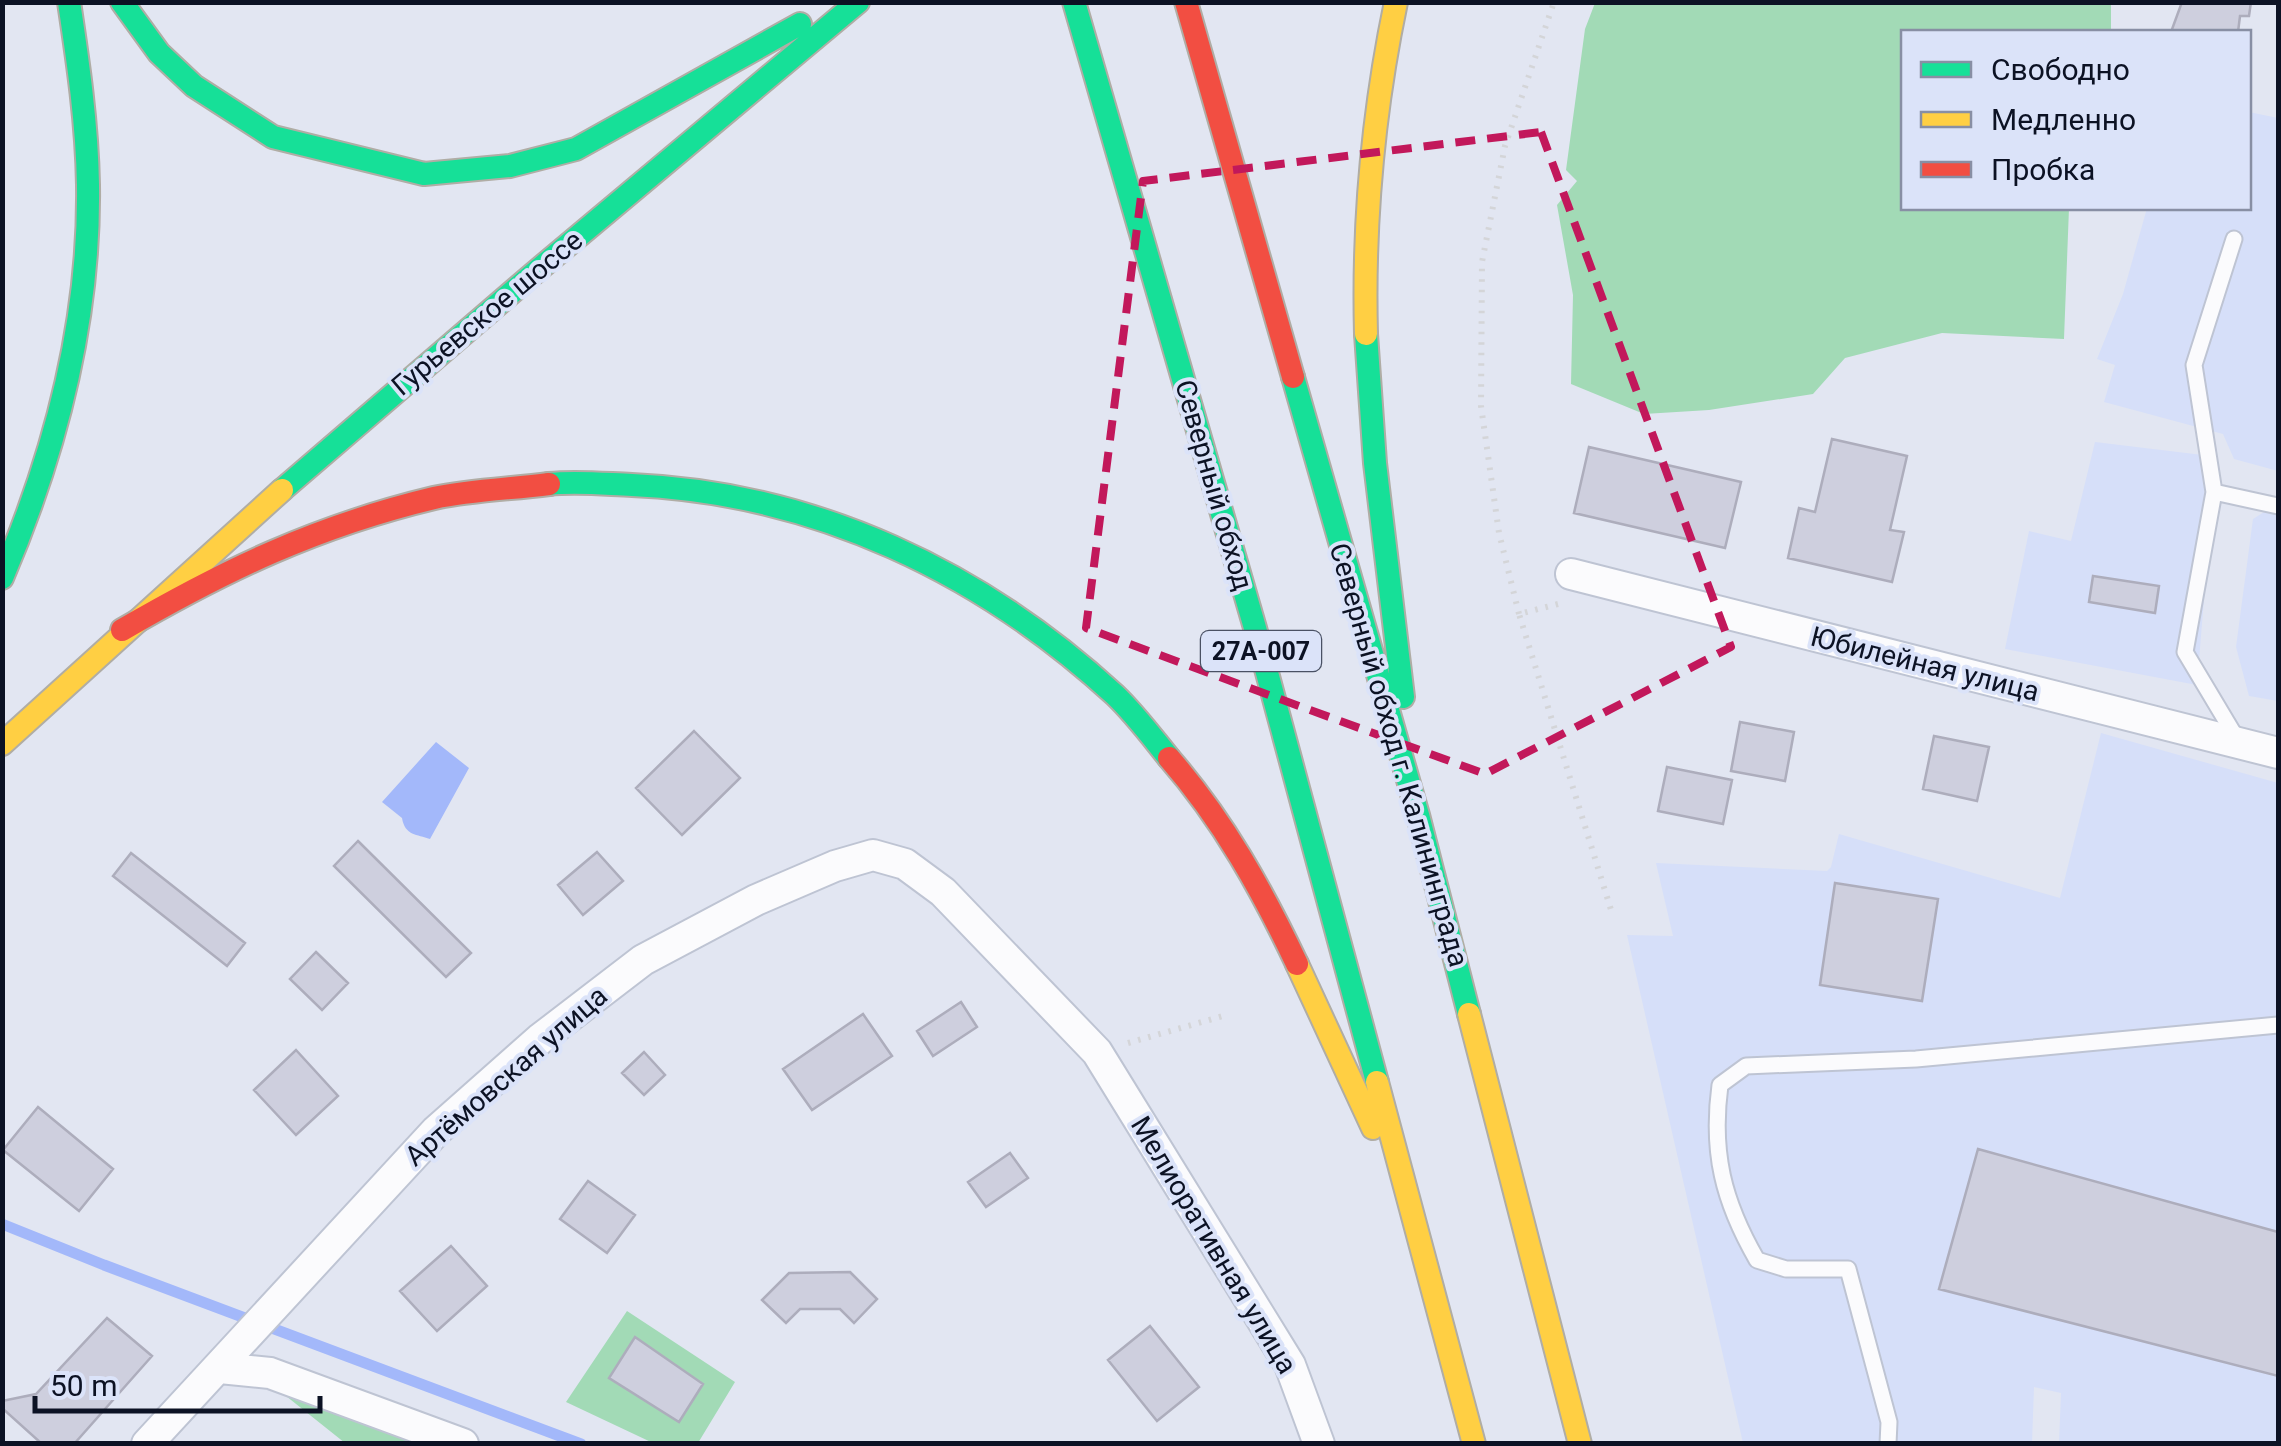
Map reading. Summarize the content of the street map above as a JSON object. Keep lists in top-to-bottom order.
{
  "streets": {
    "main road": [
      "Гурьевское шоссе",
      "Северный обход",
      "27А-007",
      "Северный обход г. Калининграда"
    ],
    "street": ["Юбилейная улица", "Артёмовская улица", "Мелиоративная улица"]
  },
  "crossings": [
    ["Северный обход", "27А-007"],
    ["Артёмовская улица", "Мелиоративная улица"]
  ],
  "legend": ["Свободно", "Медленно", "Пробка"],
  "scale_bar": "50 m"
}
